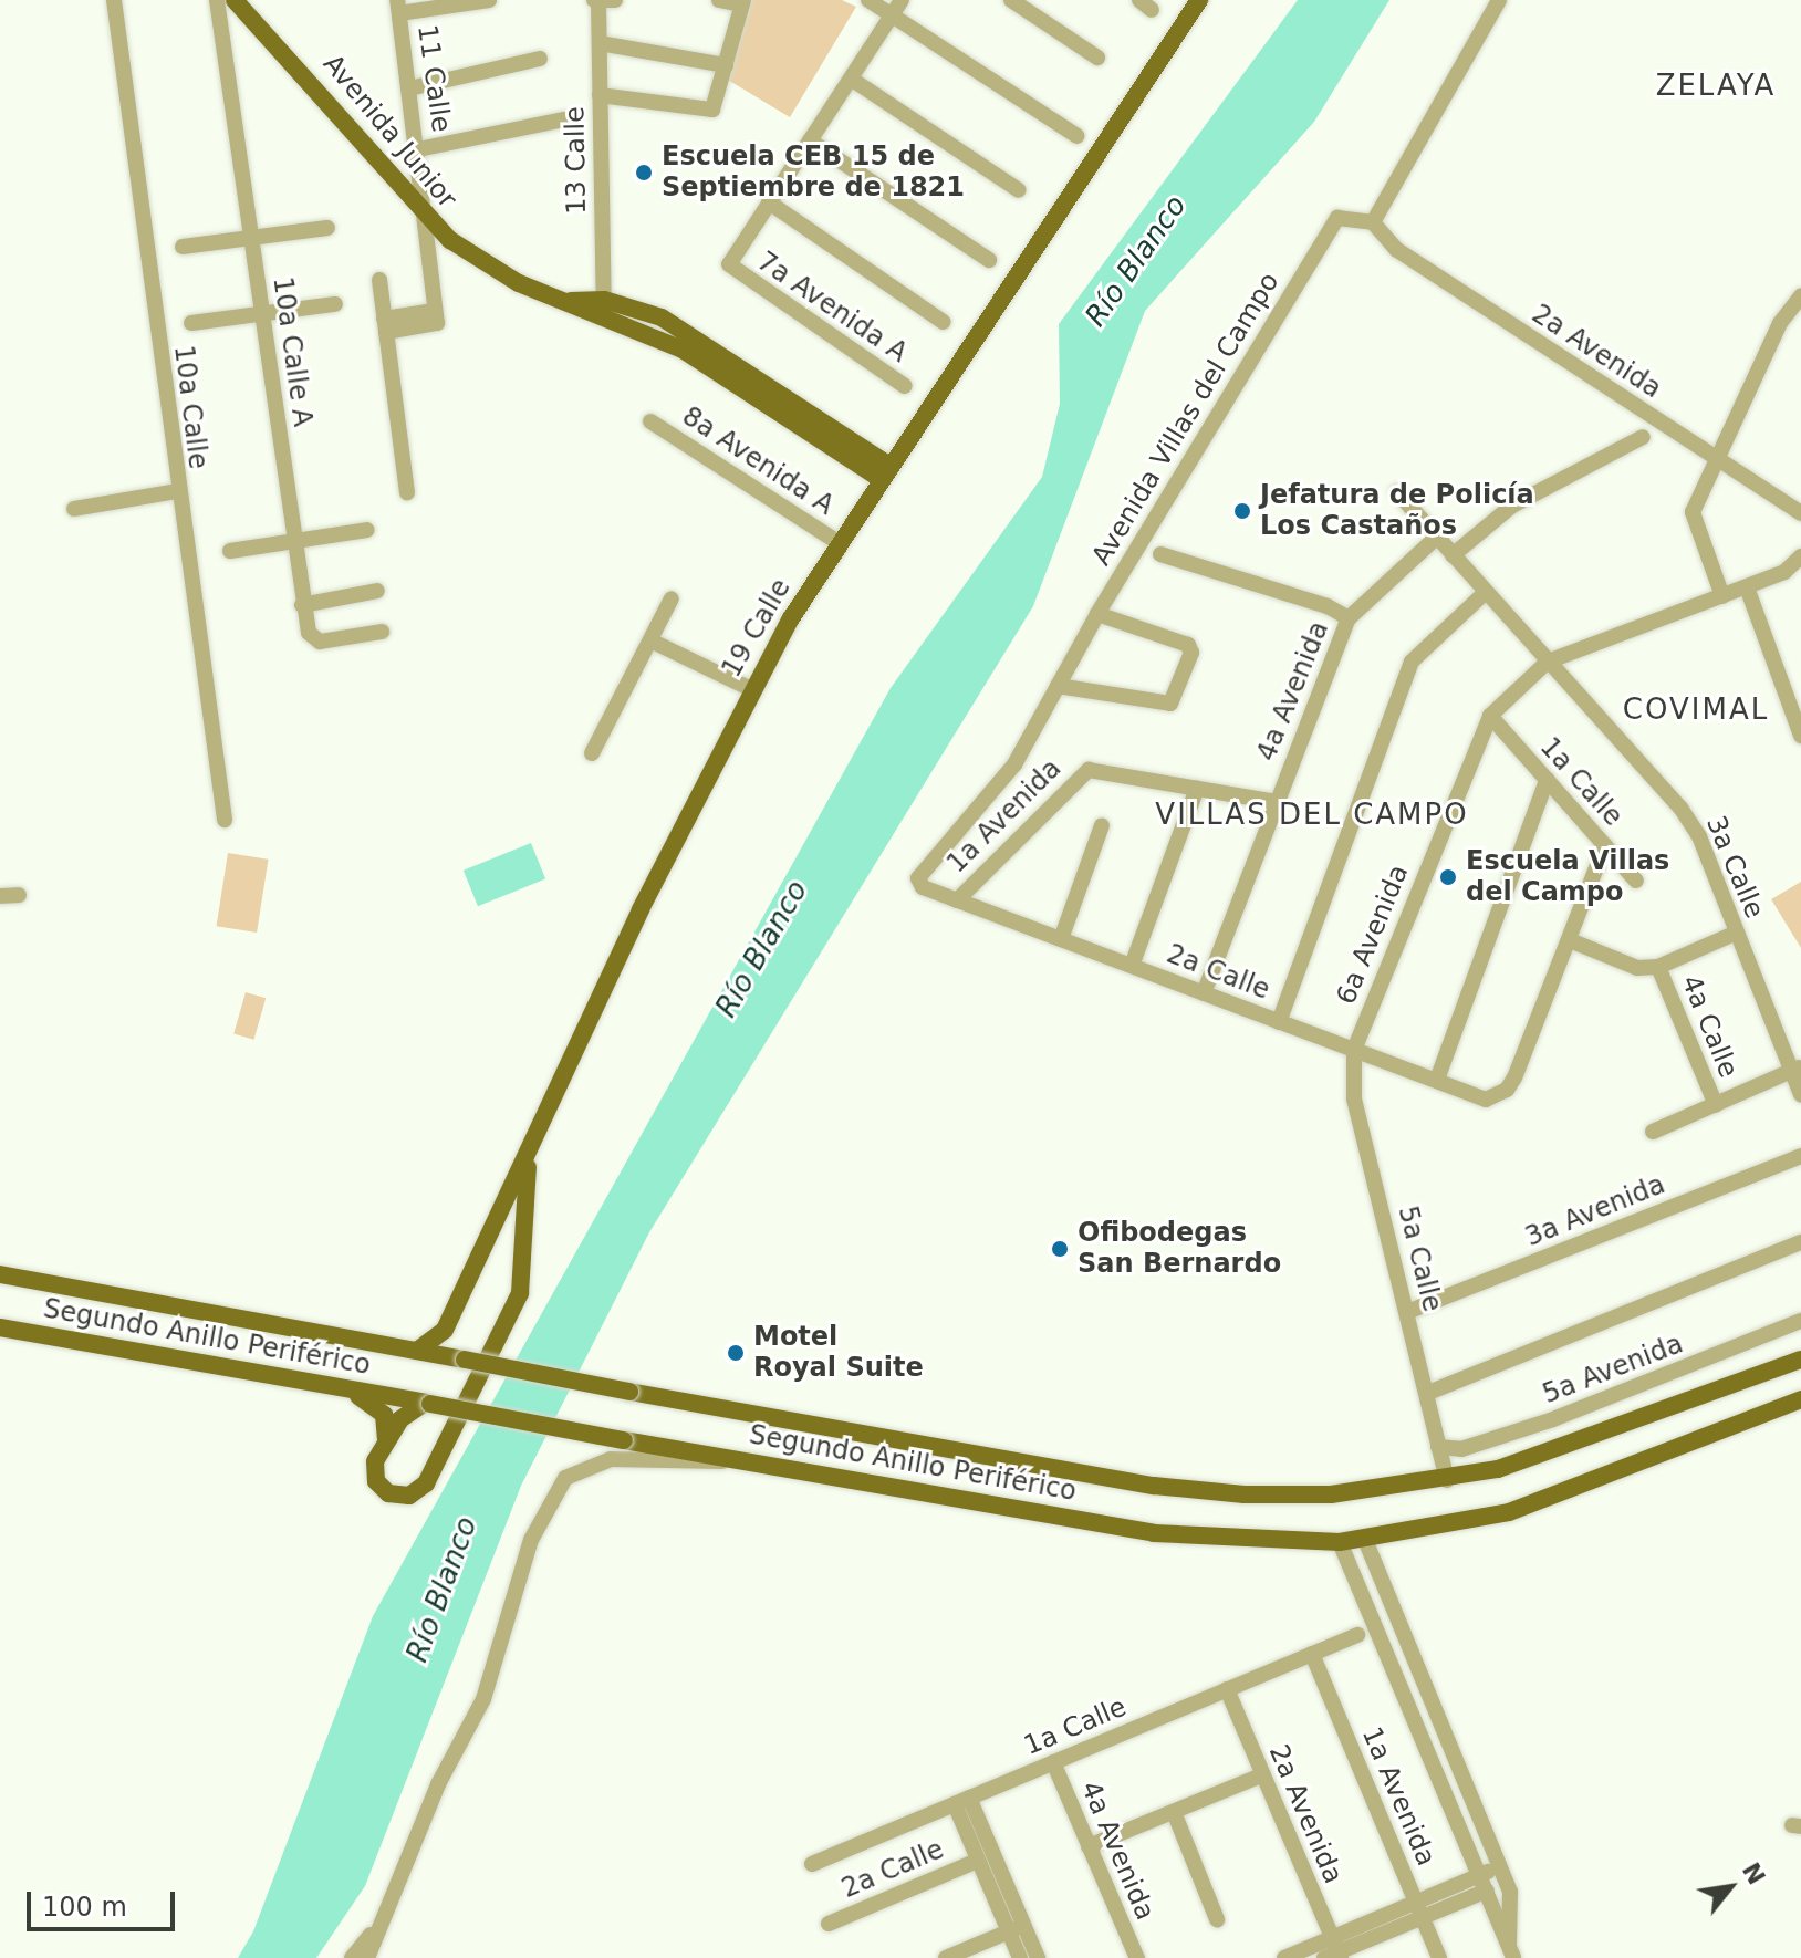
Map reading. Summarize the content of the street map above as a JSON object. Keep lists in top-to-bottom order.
{
  "streets": {
    "main road": ["Avenida Junior", "19 Calle", "Segundo Anillo Periférico"],
    "street": [
      "11 Calle",
      "13 Calle",
      "7a Avenida A",
      "10a Calle A",
      "2a Avenida",
      "10a Calle",
      "Avenida Villas del Campo",
      "8a Avenida A",
      "4a Avenida",
      "1a Calle",
      "1a Avenida",
      "3a Calle",
      "6a Avenida",
      "2a Calle",
      "4a Calle",
      "3a Avenida",
      "5a Calle",
      "5a Avenida"
    ]
  },
  "crossings": [
    ["11 Calle", "Avenida Junior"],
    ["Avenida Junior", "13 Calle"],
    ["Avenida Junior", "19 Calle"],
    ["2a Avenida", "Avenida Villas del Campo"],
    ["2a Avenida", "1a Calle"],
    ["Avenida Villas del Campo", "2a Calle"],
    ["8a Avenida A", "19 Calle"],
    ["19 Calle", "Segundo Anillo Periférico"],
    ["4a Avenida", "1a Calle"],
    ["4a Avenida", "3a Calle"],
    ["4a Avenida", "2a Calle"],
    ["1a Calle", "1a Avenida"],
    ["1a Calle", "6a Avenida"],
    ["1a Avenida", "2a Calle"],
    ["3a Calle", "6a Avenida"],
    ["6a Avenida", "2a Calle"],
    ["6a Avenida", "5a Calle"],
    ["2a Calle", "5a Calle"],
    ["3a Avenida", "5a Calle"],
    ["5a Calle", "Segundo Anillo Periférico"],
    ["5a Calle", "5a Avenida"]
  ],
  "districts": ["ZELAYA", "COVIMAL", "VILLAS DEL CAMPO"],
  "water": ["Río Blanco"],
  "places": [
    "Escuela CEB 15 de Septiembre de 1821",
    "Jefatura de Policía Los Castaños",
    "Escuela Villas del Campo",
    "Ofibodegas San Bernardo",
    "Motel Royal Suite"
  ],
  "scale_bar": "100 m",
  "north": "top right"
}
